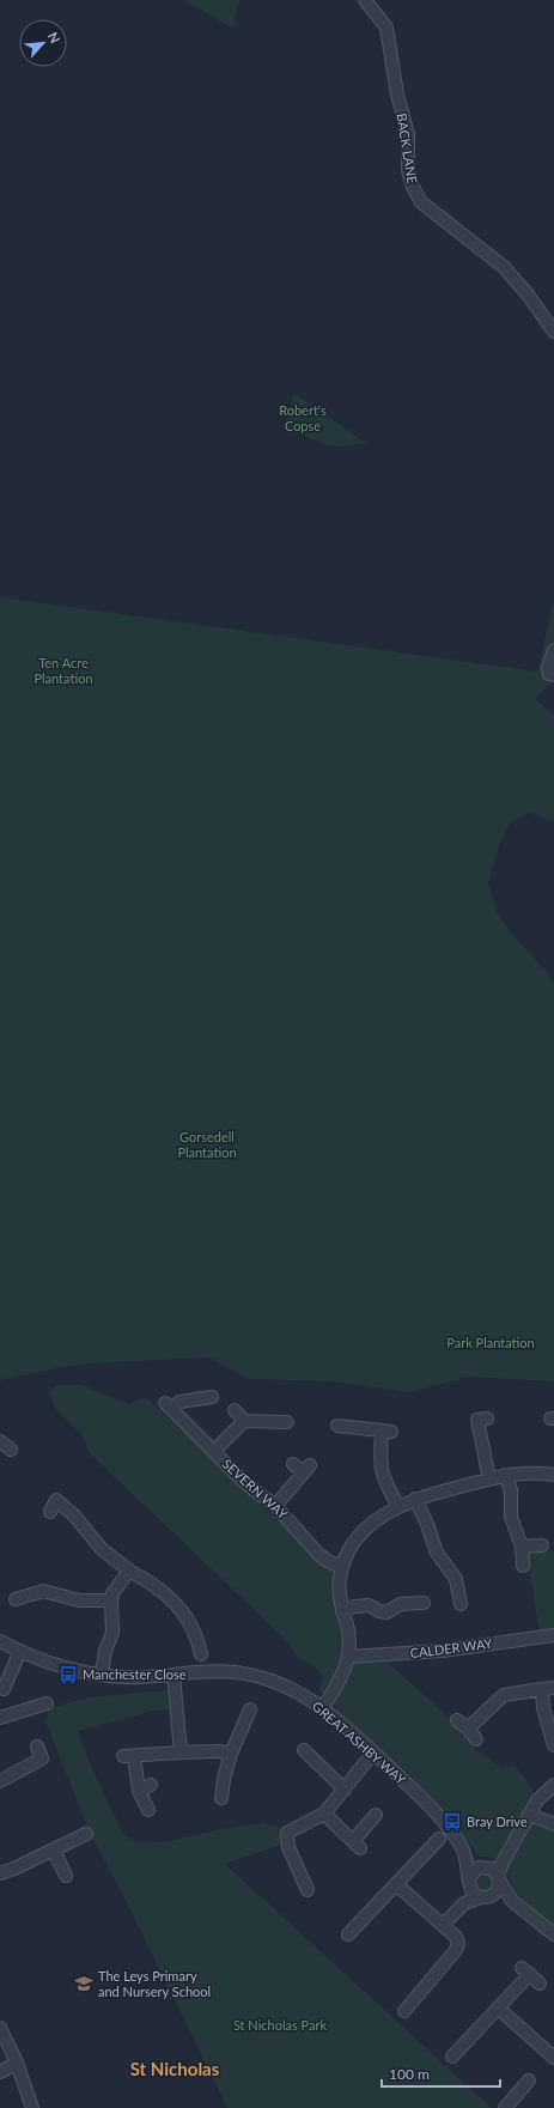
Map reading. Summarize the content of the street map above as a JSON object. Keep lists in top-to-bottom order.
{
  "streets": {
    "street": [
      "BACK LANE",
      "SEVERN WAY",
      "CALDER WAY",
      "GREAT ASHBY WAY"
    ]
  },
  "districts": ["St Nicholas"],
  "parks": [
    "Robert's Copse",
    "Ten Acre Plantation",
    "Gorsedell Plantation",
    "Park Plantation",
    "St Nicholas Park"
  ],
  "places": {
    "bus stop": ["Manchester Close", "Bray Drive"],
    "school or university": ["The Leys Primary and Nursery School"]
  },
  "scale_bar": "100 m",
  "north": "top right"
}
